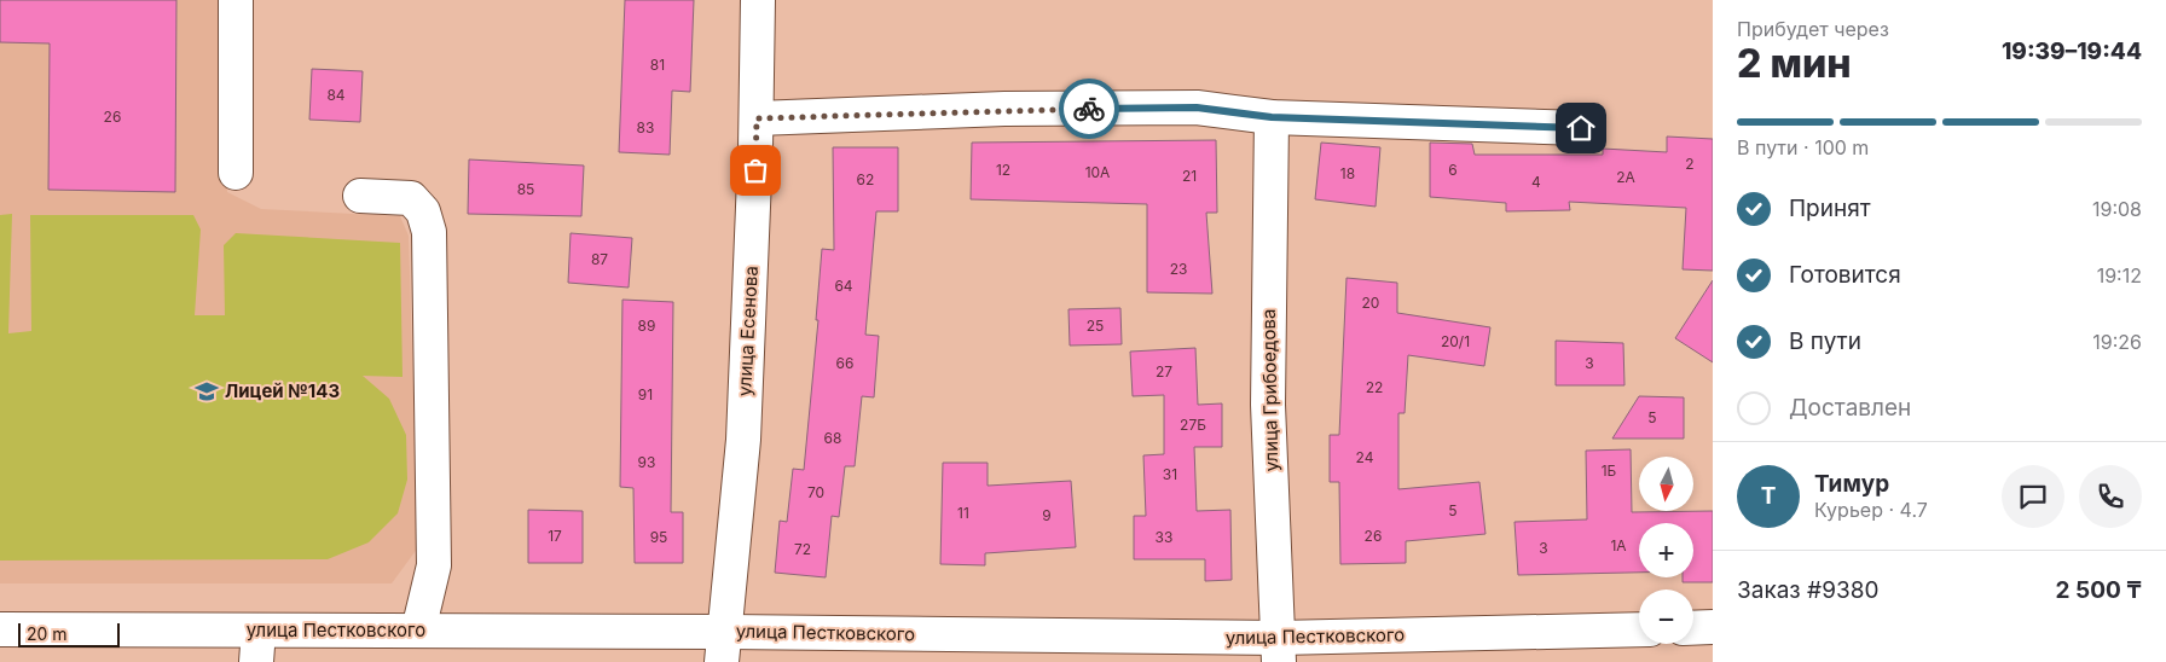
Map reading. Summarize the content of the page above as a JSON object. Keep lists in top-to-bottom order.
{
  "streets": {
    "street": ["улица Есенова", "улица Грибоедова", "улица Пестковского"]
  },
  "crossings": [
    ["улица Есенова", "улица Пестковского"],
    ["улица Грибоедова", "улица Пестковского"]
  ],
  "places": {
    "school or university": ["Лицей №143"]
  },
  "house_numbers": [
    "81",
    "84",
    "26",
    "83",
    "2",
    "12",
    "6",
    "10А",
    "18",
    "21",
    "2А",
    "62",
    "4",
    "85",
    "87",
    "23",
    "64",
    "20",
    "89",
    "25",
    "20/1",
    "66",
    "3",
    "27",
    "22",
    "91",
    "5",
    "27Б",
    "68",
    "24",
    "93",
    "1Б",
    "31",
    "70",
    "5",
    "11",
    "9",
    "17",
    "26",
    "95",
    "33",
    "1А",
    "3",
    "72"
  ],
  "scale_bar": "20 m",
  "north": "bottom",
  "page": {
    "heading": ["2 мин", "Прибудет через", "19:39–19:44"],
    "panel": [
      "Тимур",
      "Курьер · 4.7",
      "Заказ #9380",
      "2 500 ₸"
    ],
    "bar": "В пути · 100 m",
    "list": [
      ["Принят", "19:08"],
      ["Готовится", "19:12"],
      ["В пути", "19:26"],
      "Доставлен"
    ],
    "map_buttons": ["+", "−"],
    "round": "Т",
    "scale": "20 m"
  }
}
